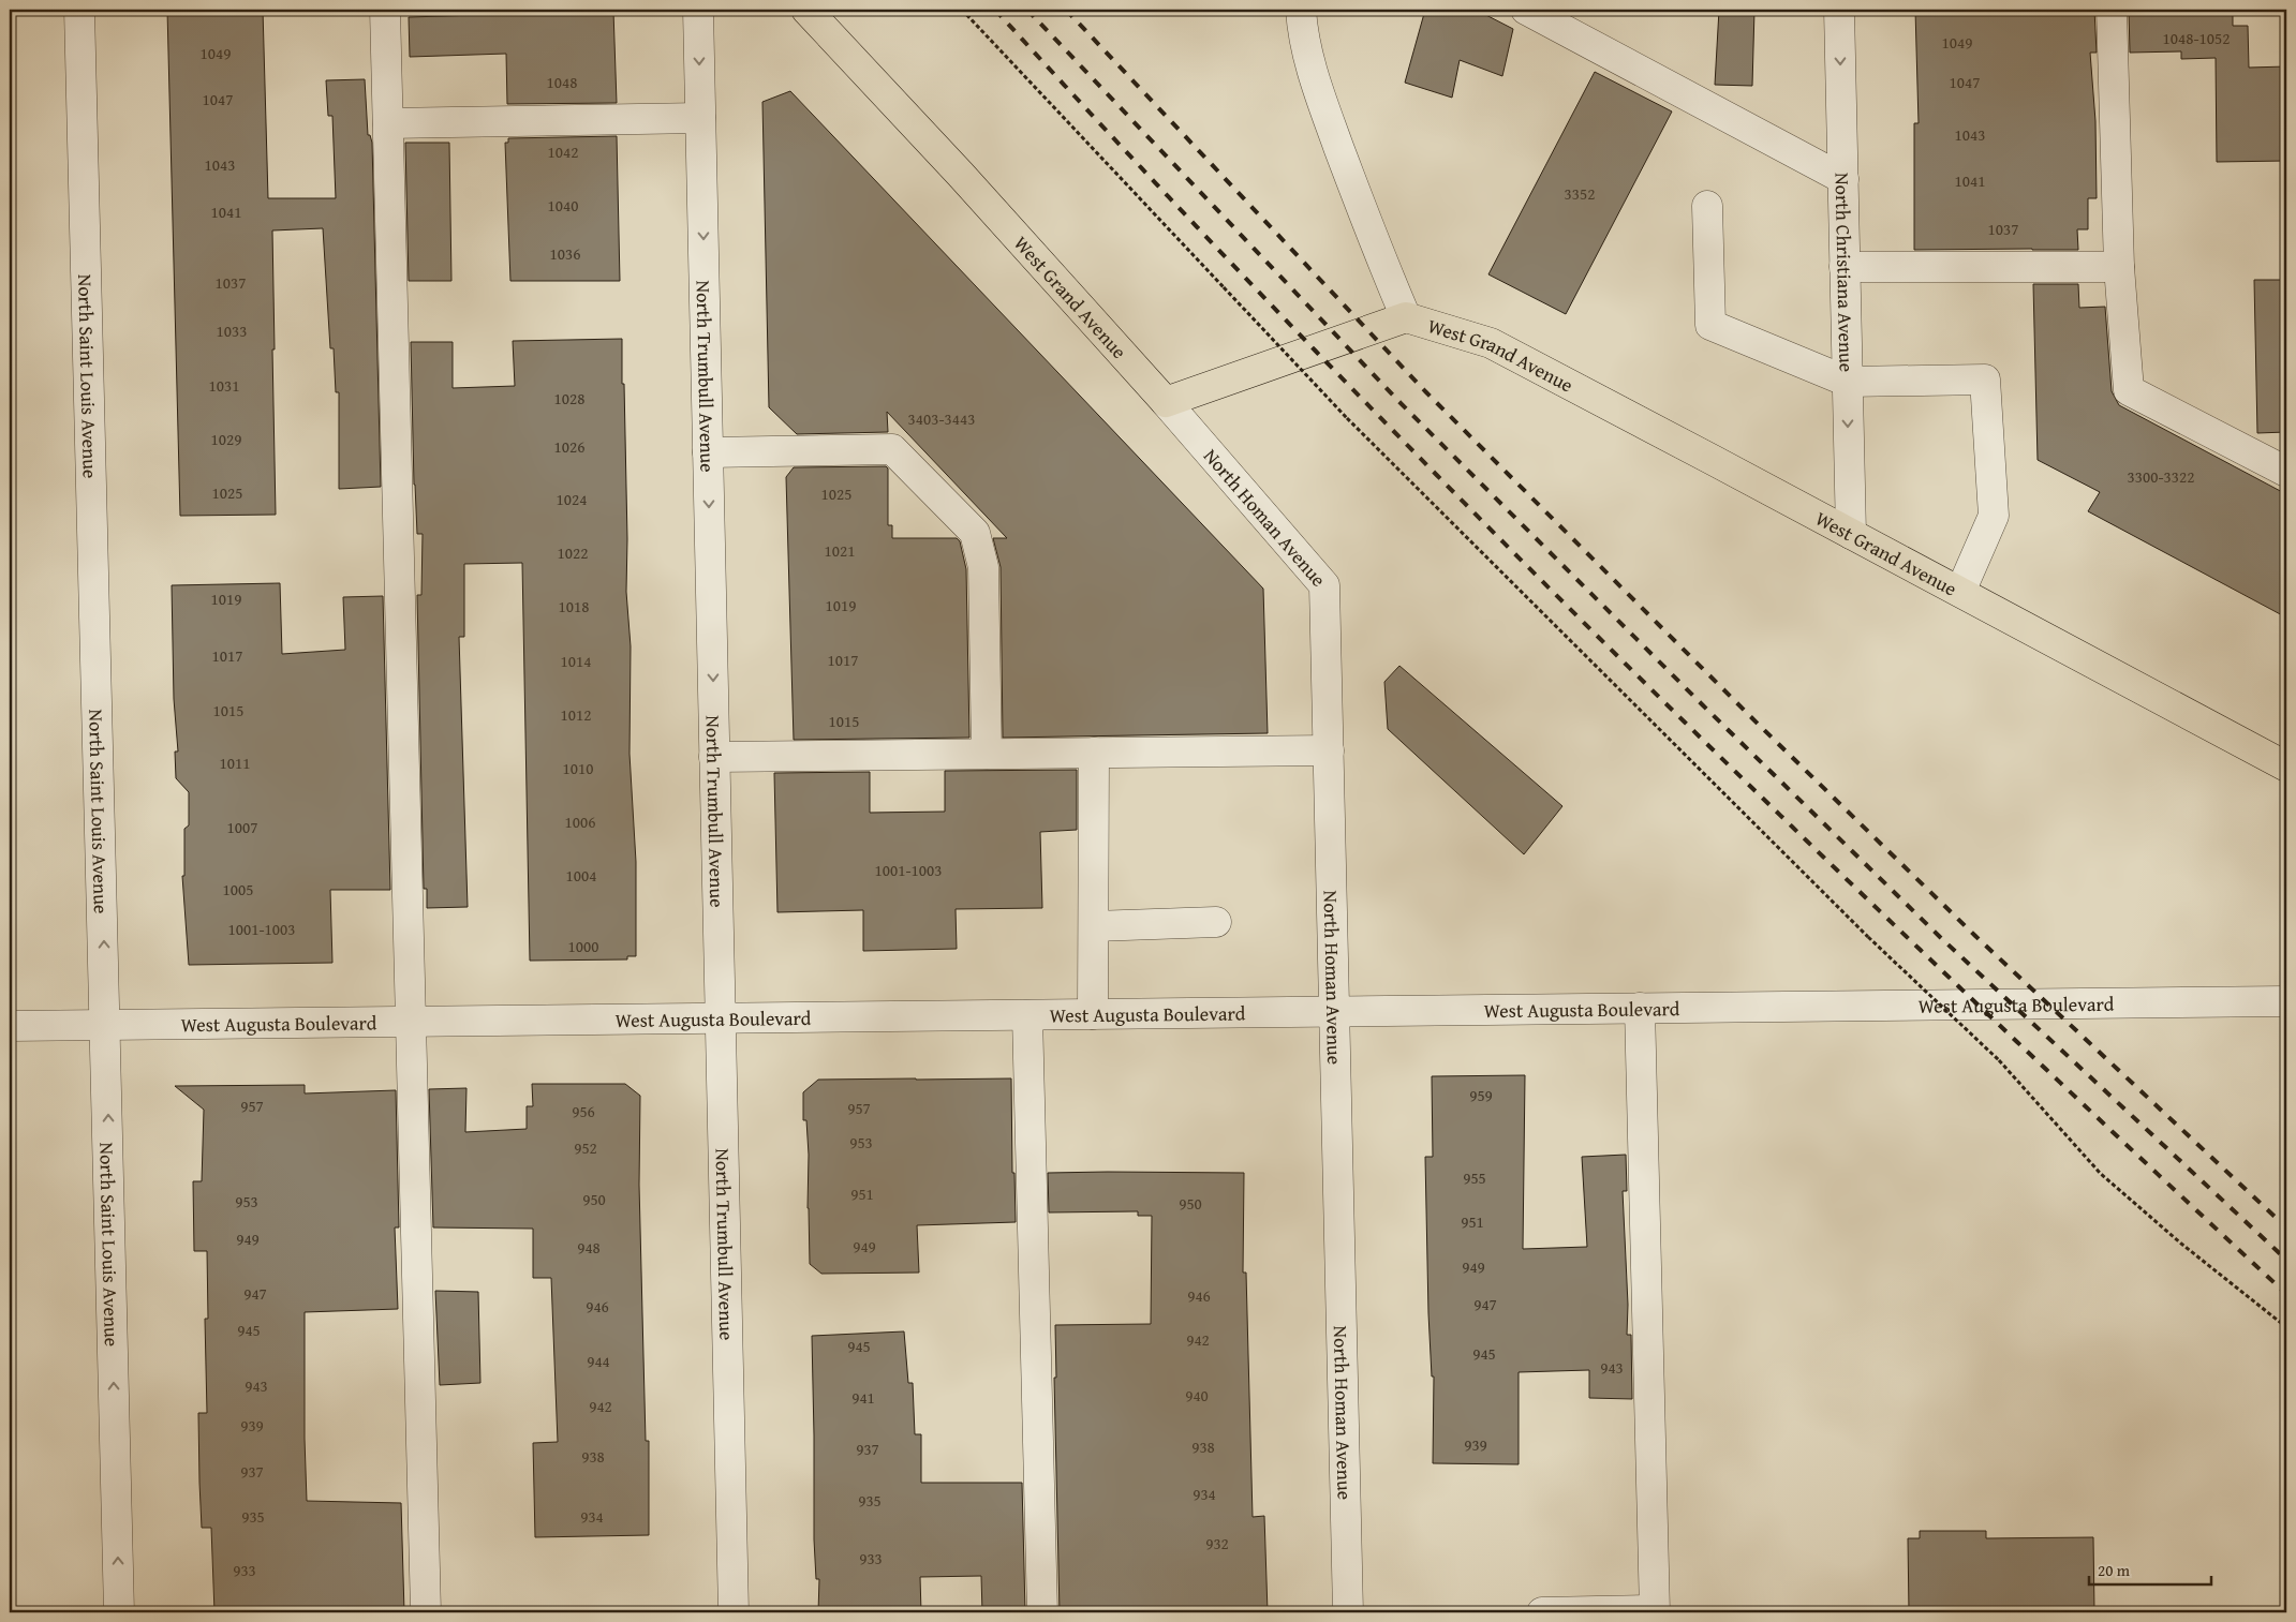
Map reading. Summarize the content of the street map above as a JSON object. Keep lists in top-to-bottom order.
{
  "streets": {
    "main road": ["West Grand Avenue"],
    "street": [
      "North Christiana Avenue",
      "North Saint Louis Avenue",
      "North Trumbull Avenue",
      "North Homan Avenue",
      "West Augusta Boulevard"
    ]
  },
  "crossings": [
    ["North Christiana Avenue", "West Grand Avenue"],
    ["West Grand Avenue", "North Homan Avenue"],
    ["North Saint Louis Avenue", "West Augusta Boulevard"],
    ["North Trumbull Avenue", "West Augusta Boulevard"],
    ["North Homan Avenue", "West Augusta Boulevard"]
  ],
  "one_way": ["North Christiana Avenue", "North Saint Louis Avenue", "North Trumbull Avenue"],
  "house_numbers": [
    "1048-1052",
    "1049",
    "1049",
    "1048",
    "1047",
    "1047",
    "1043",
    "1042",
    "1043",
    "1041",
    "3352",
    "1040",
    "1041",
    "1037",
    "1036",
    "1037",
    "1033",
    "1031",
    "1028",
    "3403-3443",
    "1029",
    "1026",
    "3300-3322",
    "1025",
    "1025",
    "1024",
    "1021",
    "1022",
    "1019",
    "1019",
    "1018",
    "1017",
    "1017",
    "1014",
    "1015",
    "1012",
    "1015",
    "1011",
    "1010",
    "1006",
    "1007",
    "1001-1003",
    "1004",
    "1005",
    "1001-1003",
    "1000",
    "959",
    "957",
    "957",
    "956",
    "953",
    "952",
    "955",
    "951",
    "950",
    "953",
    "950",
    "951",
    "949",
    "949",
    "948",
    "949",
    "947",
    "946",
    "947",
    "946",
    "945",
    "942",
    "945",
    "945",
    "944",
    "943",
    "943",
    "940",
    "941",
    "942",
    "939",
    "939",
    "938",
    "937",
    "938",
    "937",
    "934",
    "935",
    "935",
    "934",
    "932",
    "933",
    "933"
  ],
  "scale_bar": "20 m"
}
